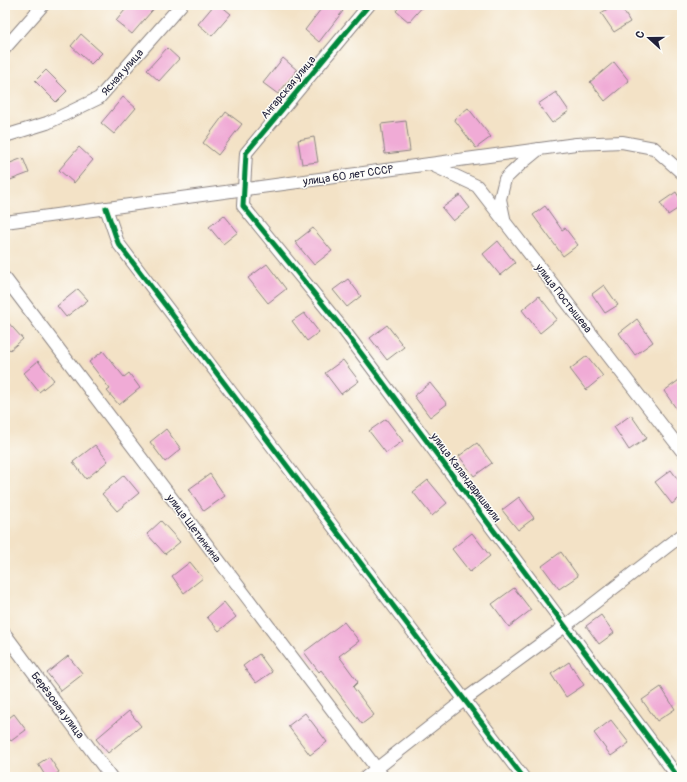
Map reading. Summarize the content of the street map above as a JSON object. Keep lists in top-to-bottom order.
{
  "streets": {
    "street": [
      "Ясная улица",
      "Ангарская улица",
      "улица 60 лет СССР",
      "улица Постышева",
      "улица Каландаришвили",
      "улица Щетинкина",
      "Берёзовая улица"
    ]
  },
  "crossings": [
    ["Ангарская улица", "улица 60 лет СССР"],
    ["Ангарская улица", "улица Каландаришвили"],
    ["улица 60 лет СССР", "улица Постышева"],
    ["улица 60 лет СССР", "улица Каландаришвили"]
  ],
  "north": "left"
}
